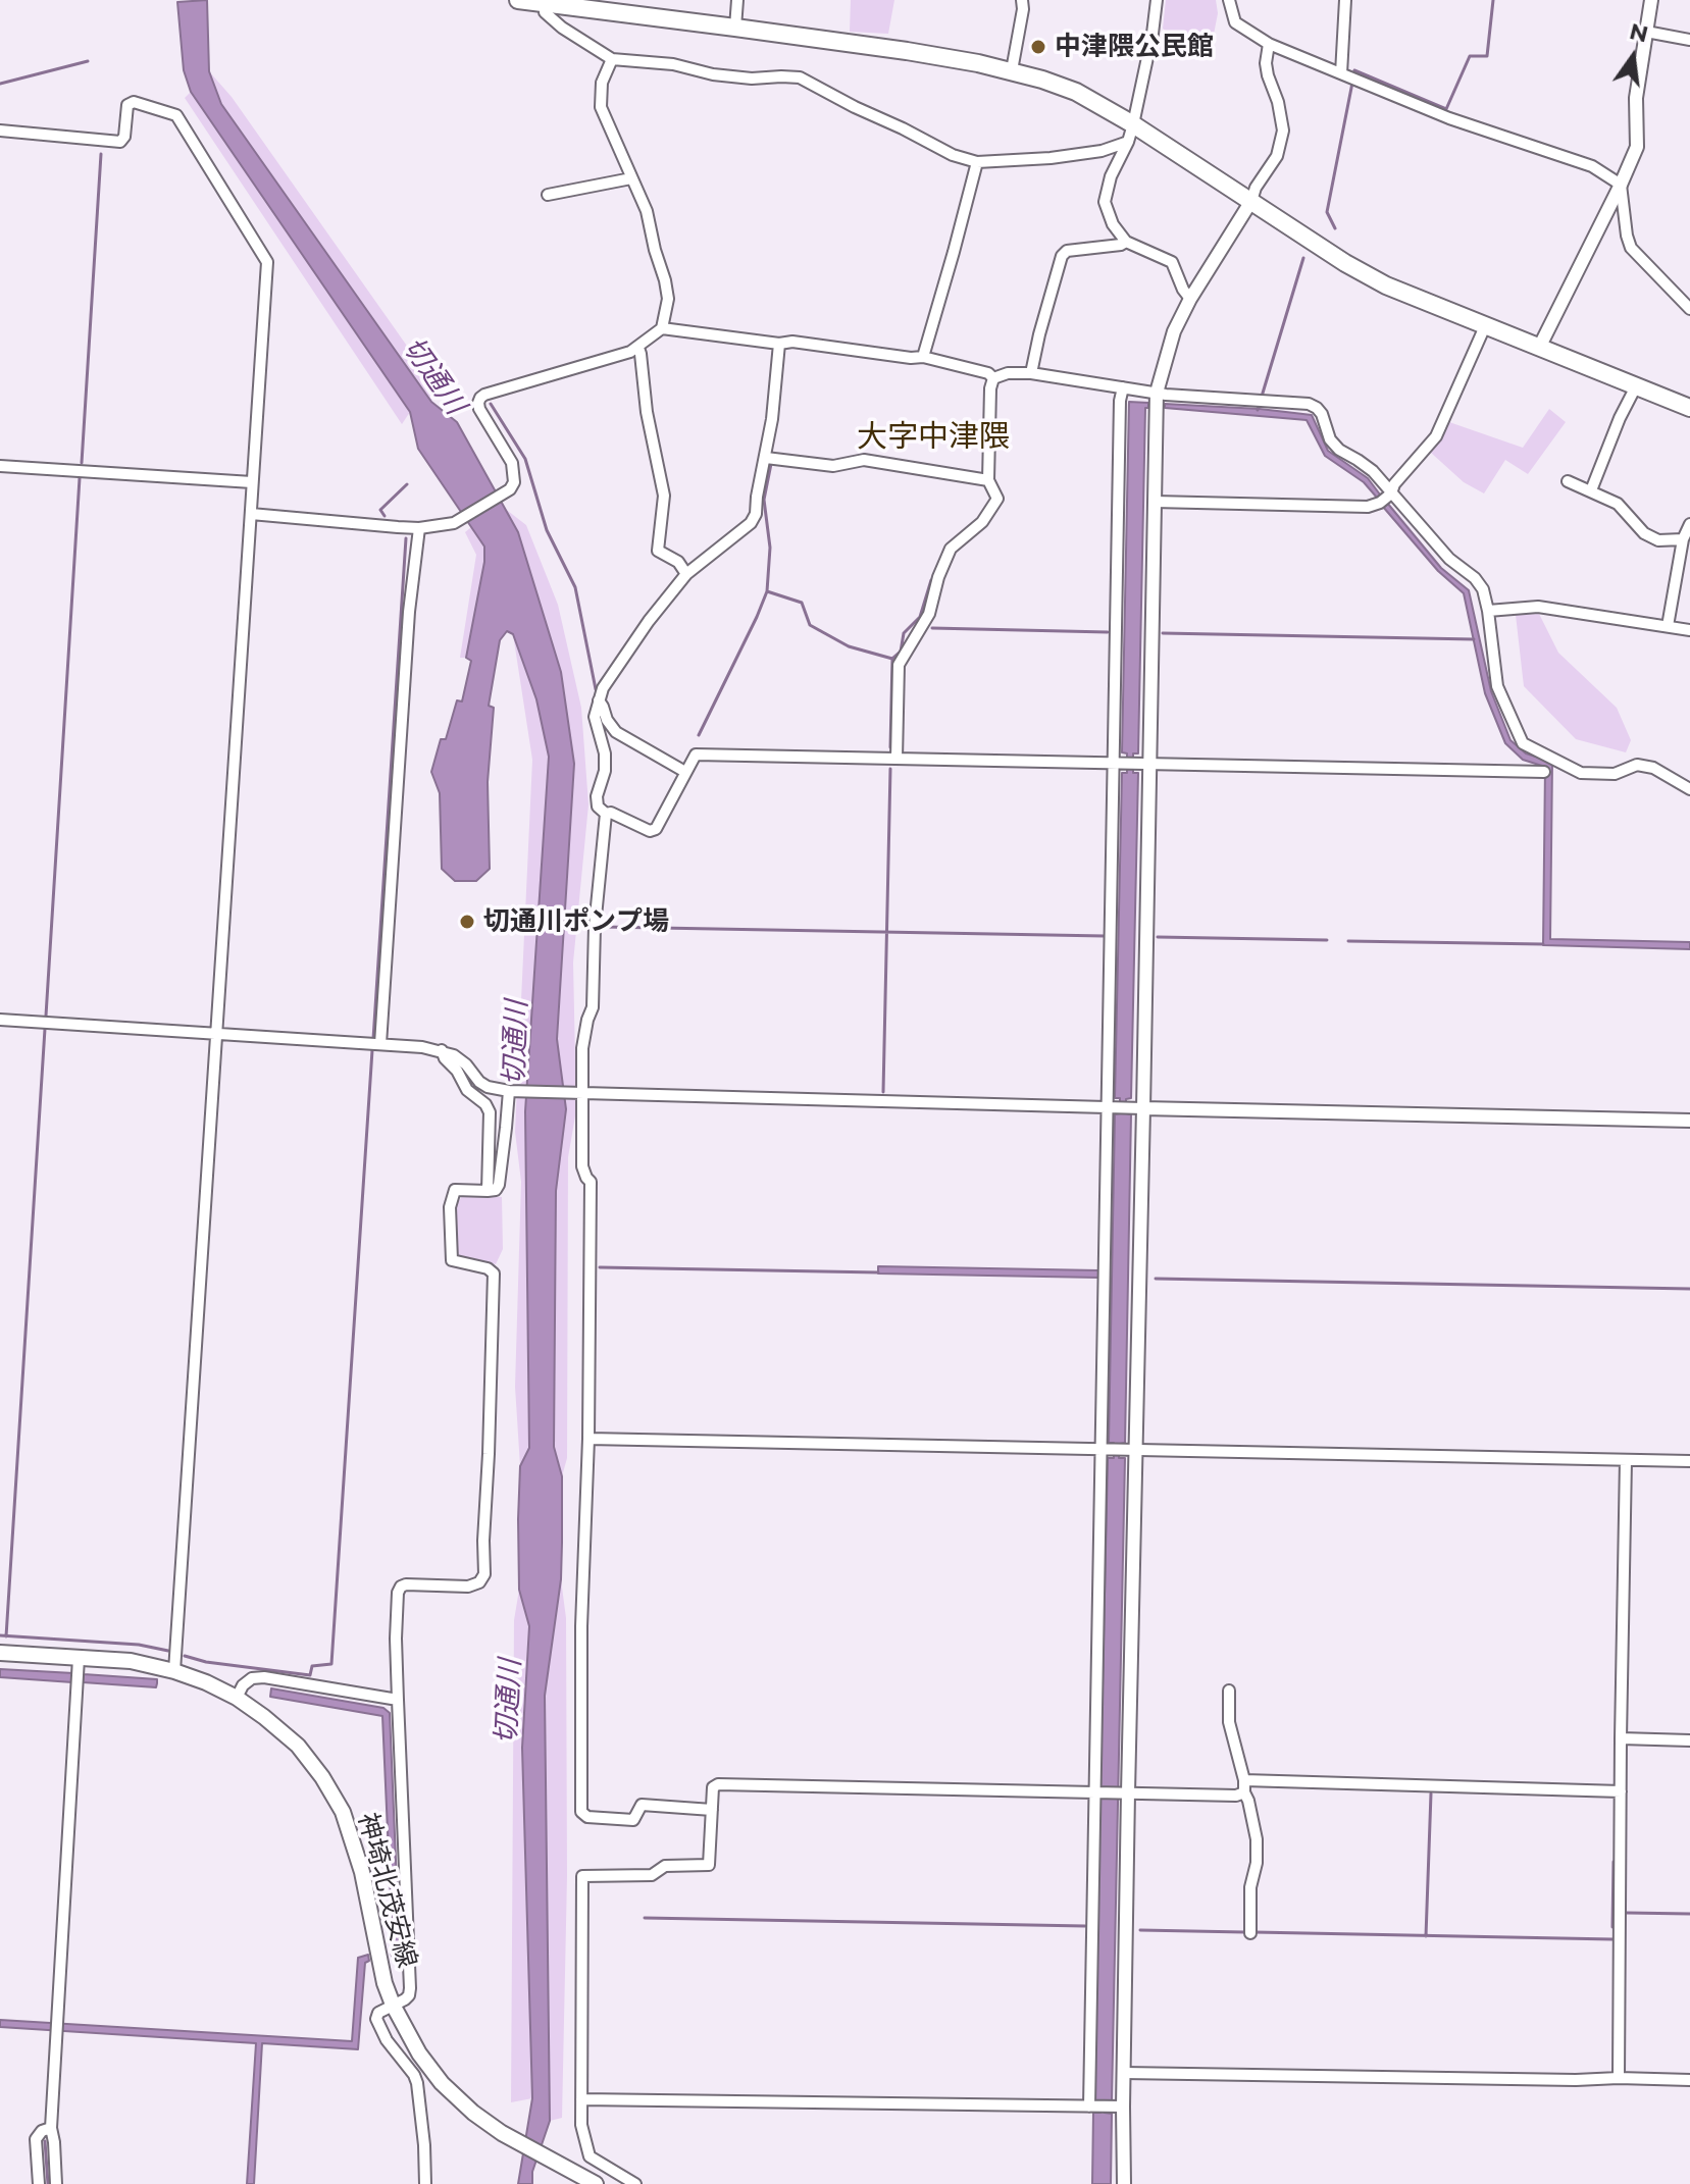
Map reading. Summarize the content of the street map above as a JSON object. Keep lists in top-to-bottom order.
{
  "streets": {
    "main road": ["神埼北茂安線"]
  },
  "districts": ["大字中津隈"],
  "water": ["切通川"],
  "places": ["中津隈公民館", "切通川ポンプ場"],
  "north": "top"
}
